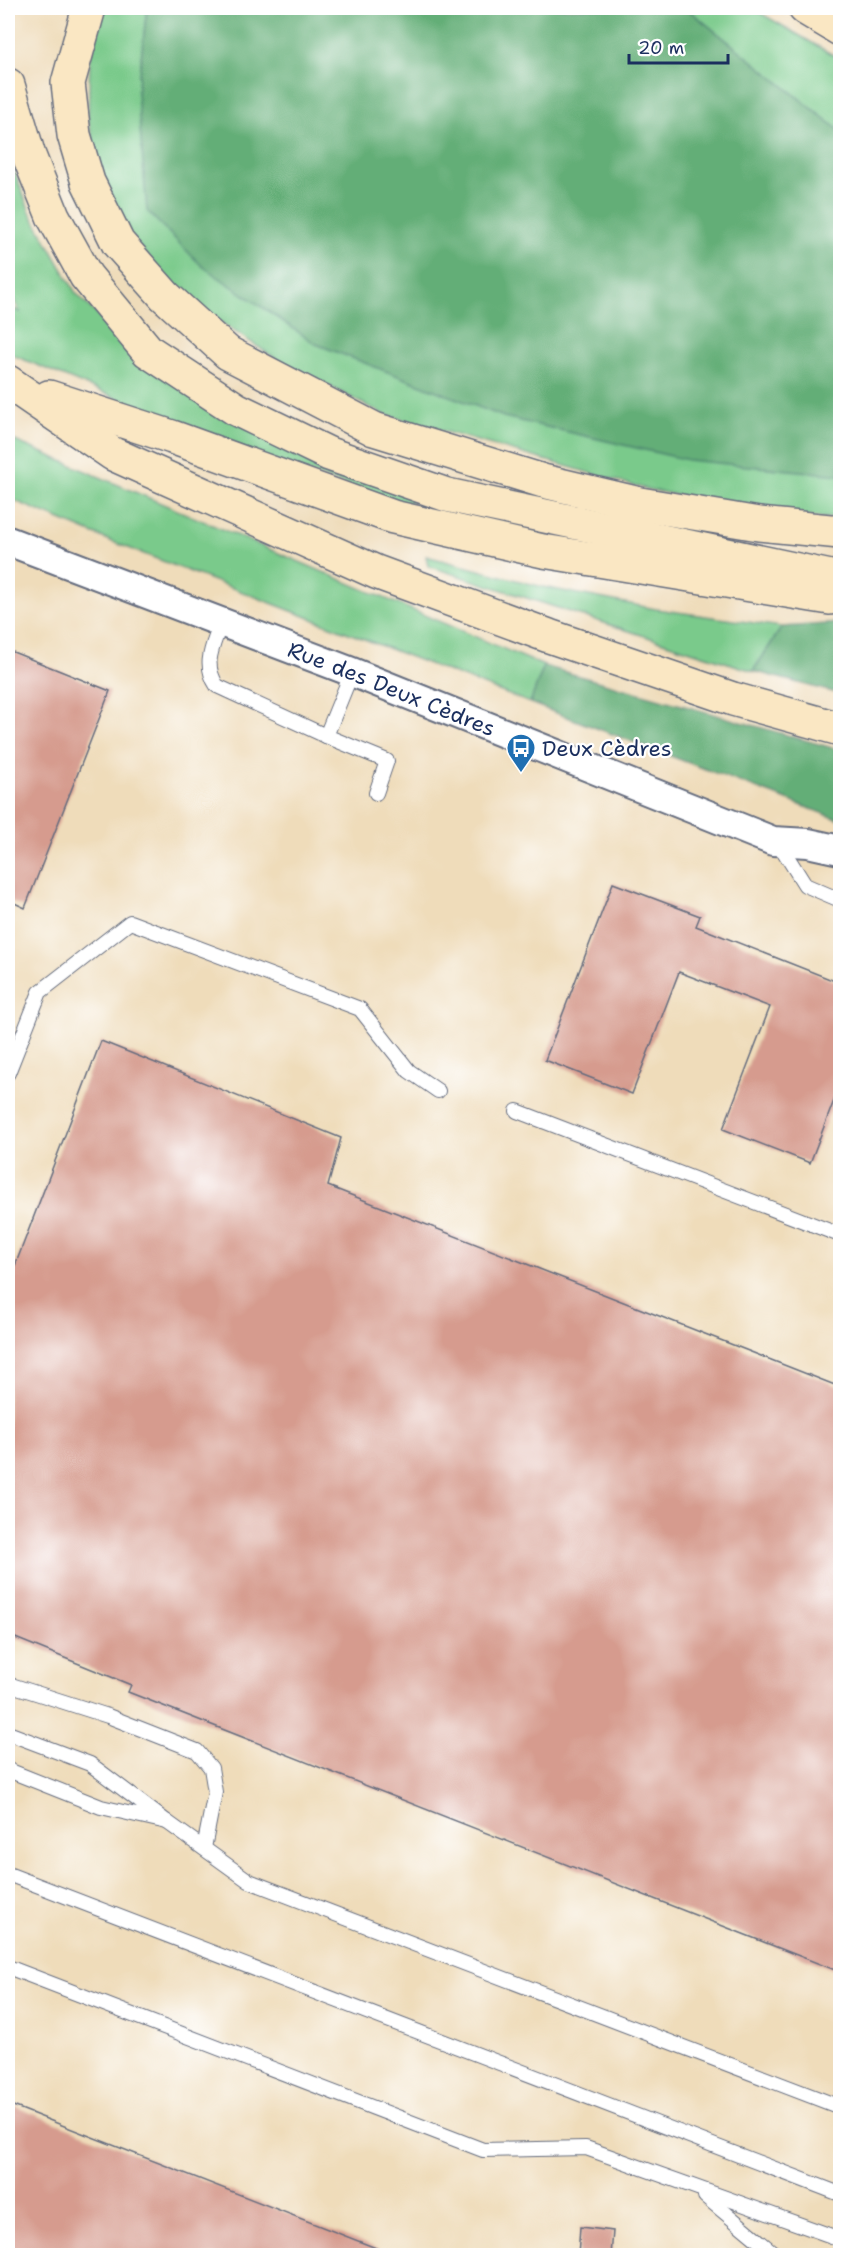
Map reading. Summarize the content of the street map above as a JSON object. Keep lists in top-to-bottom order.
{
  "streets": {
    "street": ["Rue des Deux Cèdres"]
  },
  "places": {
    "bus stop": ["Deux Cèdres"]
  },
  "scale_bar": "20 m"
}
